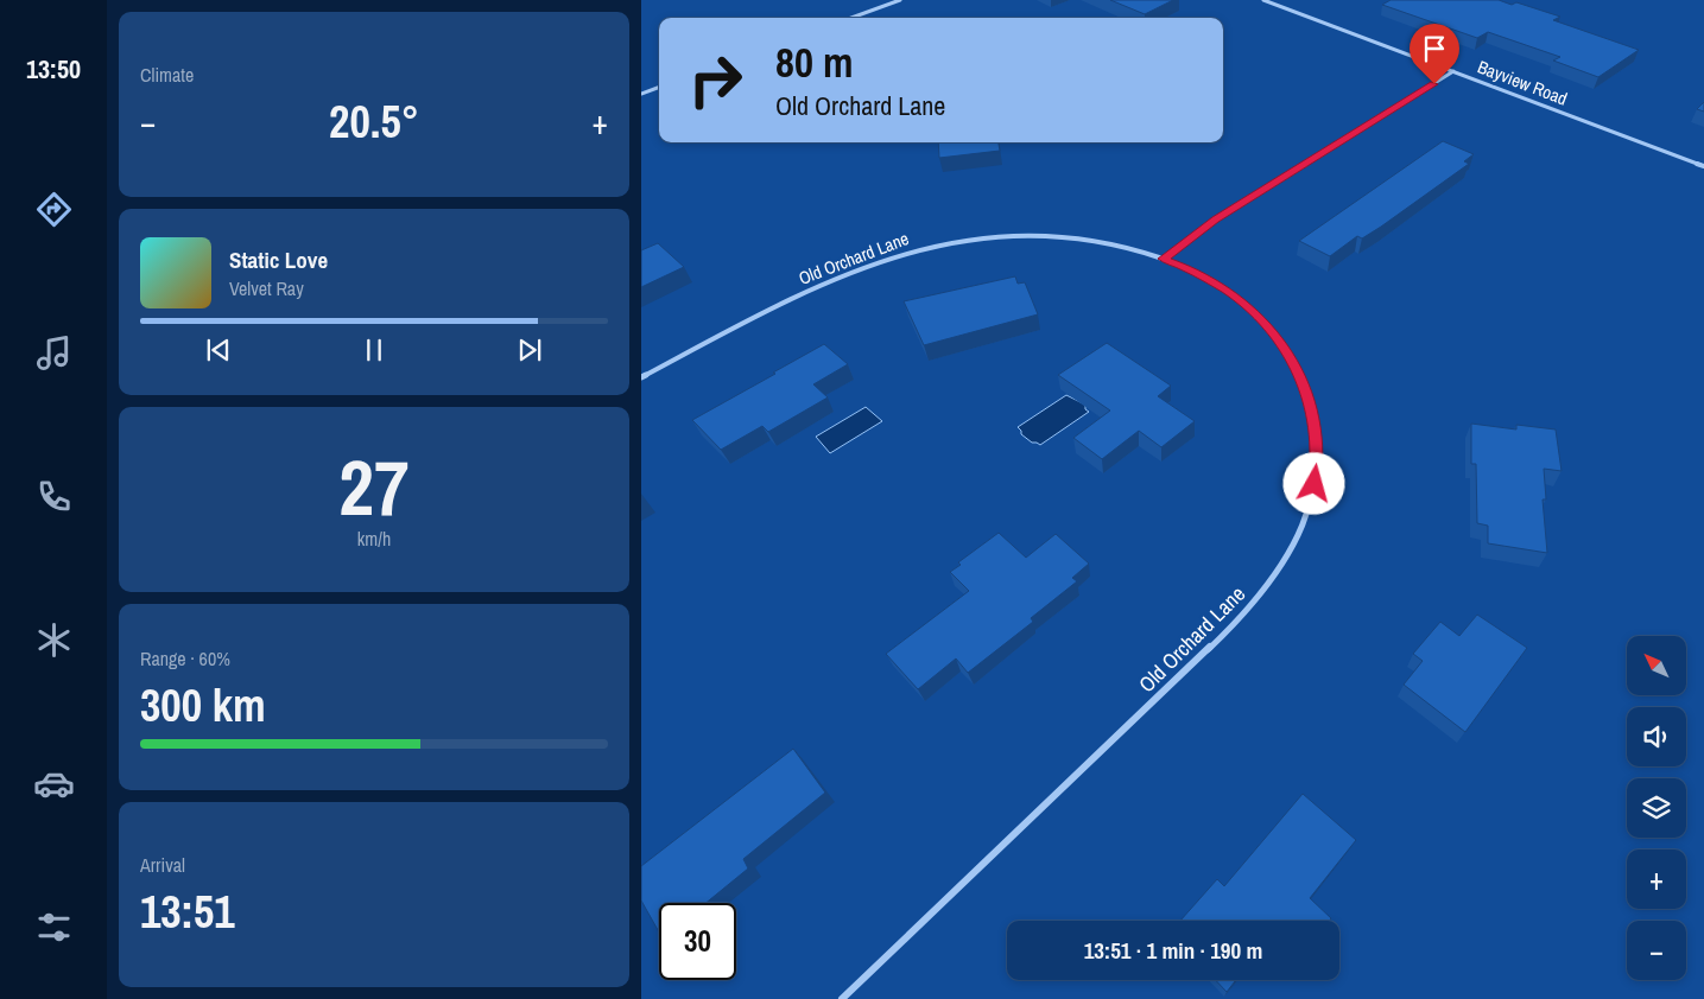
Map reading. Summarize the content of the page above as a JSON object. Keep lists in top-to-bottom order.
{
  "streets": {
    "street": ["Bayview Road", "Old Orchard Lane"]
  },
  "north": "top left",
  "page": {
    "tabs": "13:50",
    "tile": [
      "Climate",
      ["27", "km/h"],
      ["Range · 60%", "300 km"],
      ["Arrival", "13:51"]
    ],
    "turn": ["80 m", "Old Orchard Lane"],
    "heat": ["−", "20.5°", "+"],
    "song": ["Static Love", "Velvet Ray"],
    "map_buttons": ["+", "−"],
    "limit": "30",
    "trip": "13:51 · 1 min · 190 m"
  }
}
